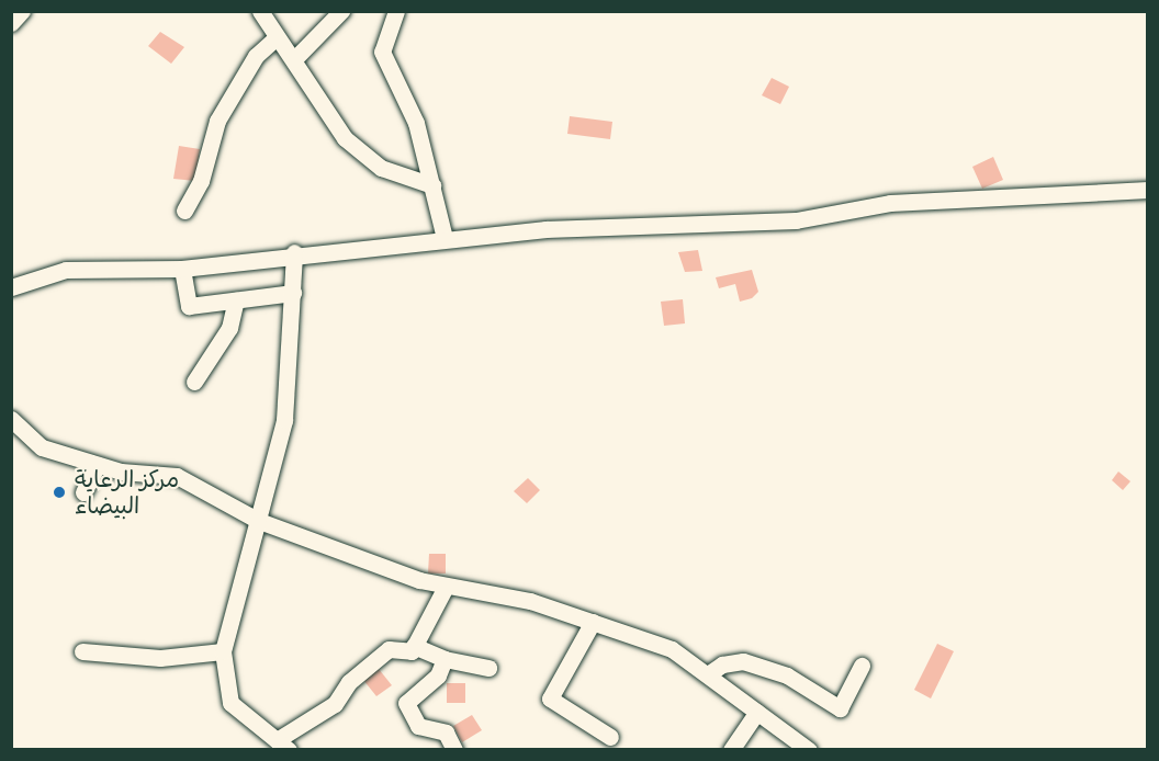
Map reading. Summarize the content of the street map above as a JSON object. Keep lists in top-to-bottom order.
{
  "places": ["مركز الرعاية البيضاء"]
}
